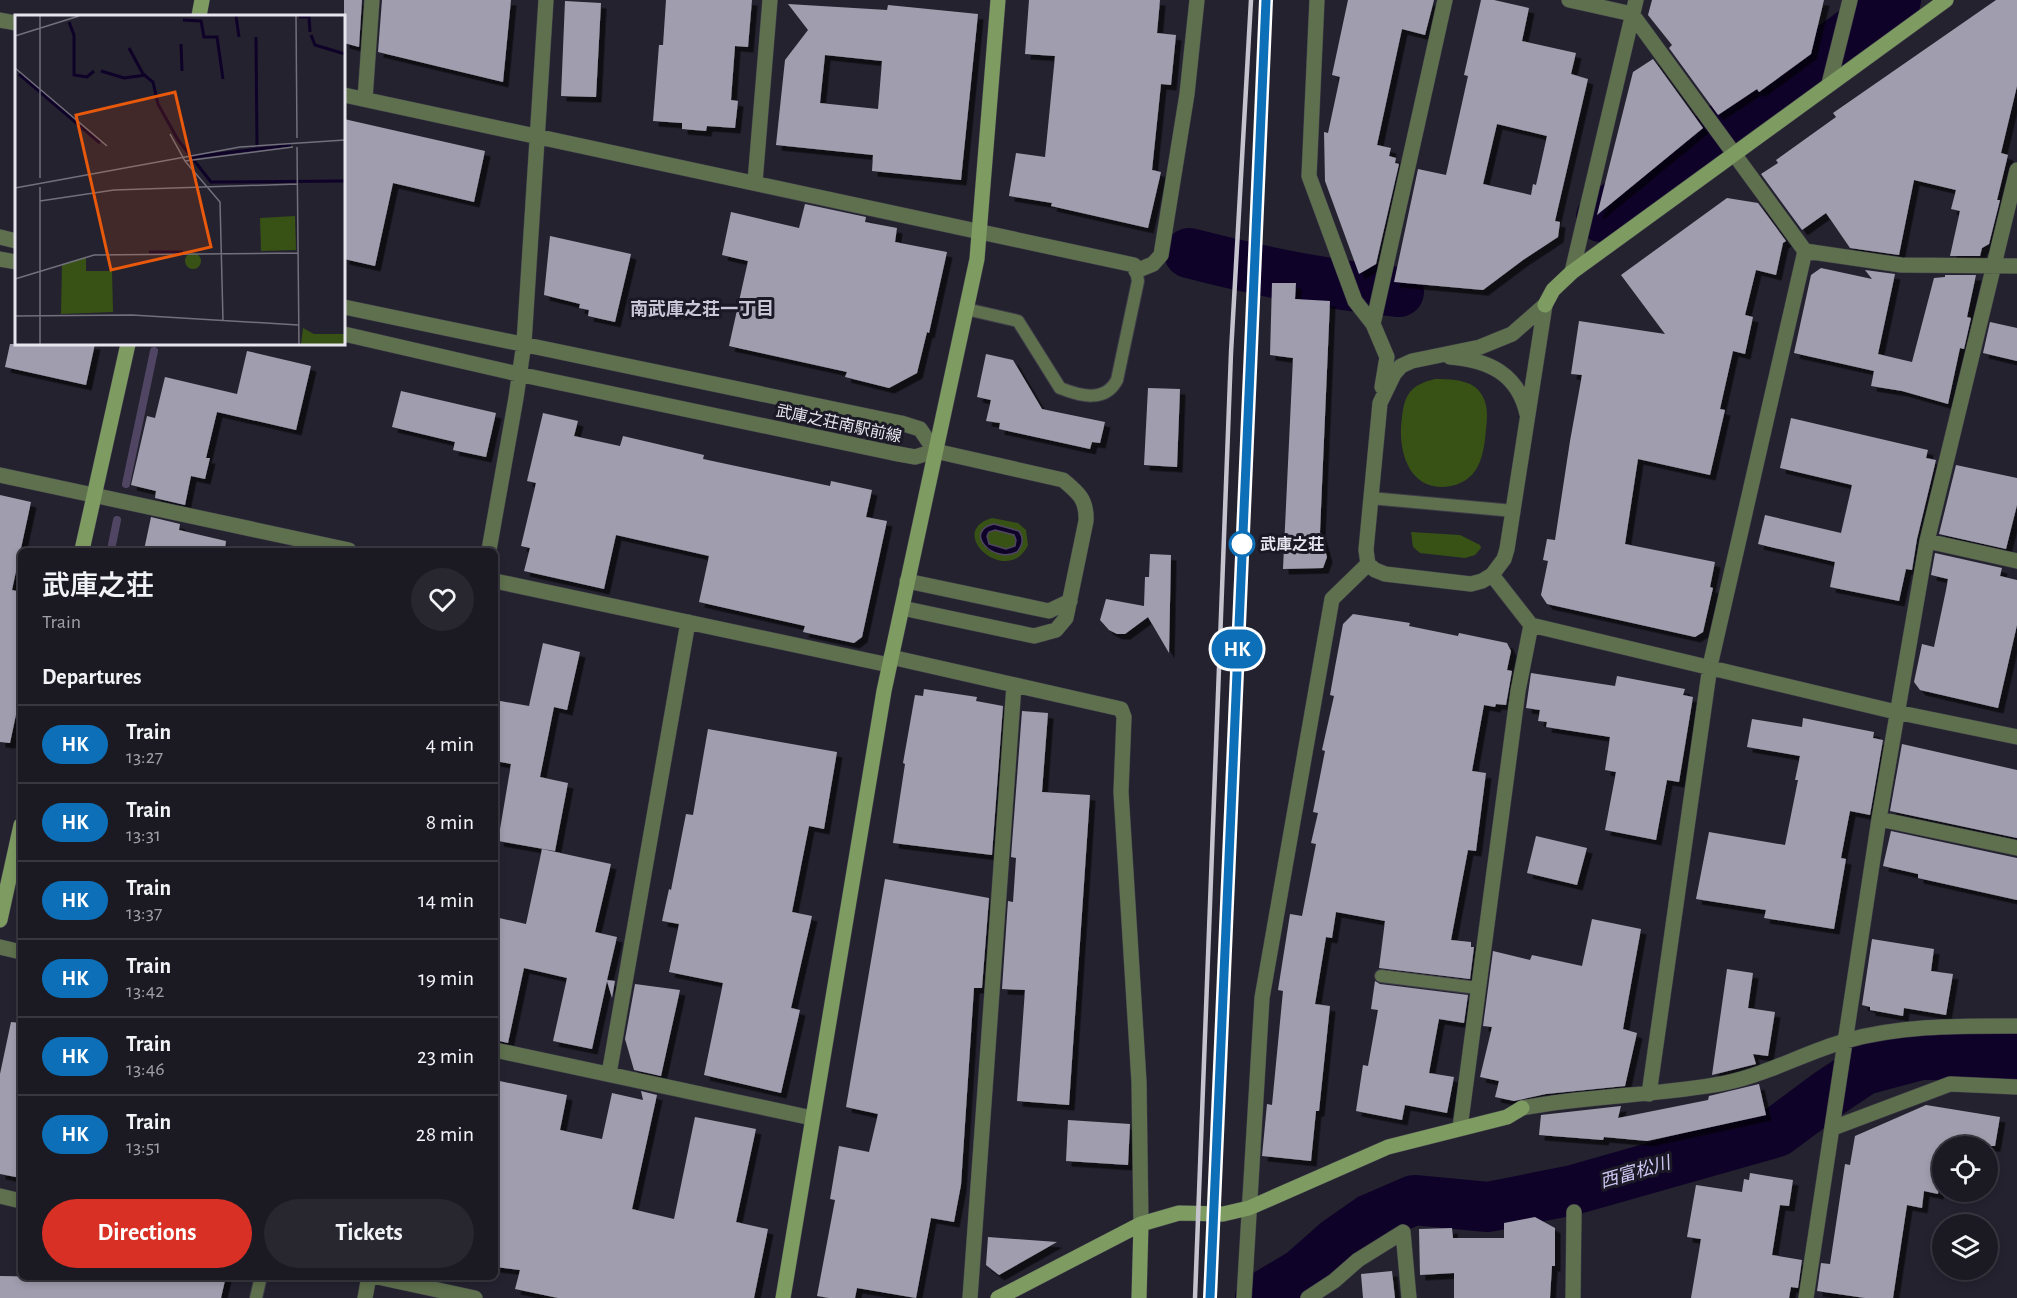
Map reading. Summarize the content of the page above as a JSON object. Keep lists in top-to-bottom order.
{
  "streets": {
    "street": ["武庫之荘南駅前線"]
  },
  "districts": ["南武庫之荘一丁目"],
  "water": ["西富松川"],
  "places": ["武庫之荘"],
  "page": {
    "on_map": "HK",
    "heading": [
      ["武庫之荘", "Train"],
      "Departures"
    ],
    "list": [
      {
        "mark": "HK",
        "name": "Train",
        "note": "13:27",
        "value": "4 min"
      },
      {
        "mark": "HK",
        "name": "Train",
        "note": "13:31",
        "value": "8 min"
      },
      {
        "mark": "HK",
        "name": "Train",
        "note": "13:37",
        "value": "14 min"
      },
      {
        "mark": "HK",
        "name": "Train",
        "note": "13:42",
        "value": "19 min"
      },
      {
        "mark": "HK",
        "name": "Train",
        "note": "13:46",
        "value": "23 min"
      },
      {
        "mark": "HK",
        "name": "Train",
        "note": "13:51",
        "value": "28 min"
      }
    ],
    "buttons": ["Directions", "Tickets"]
  }
}
